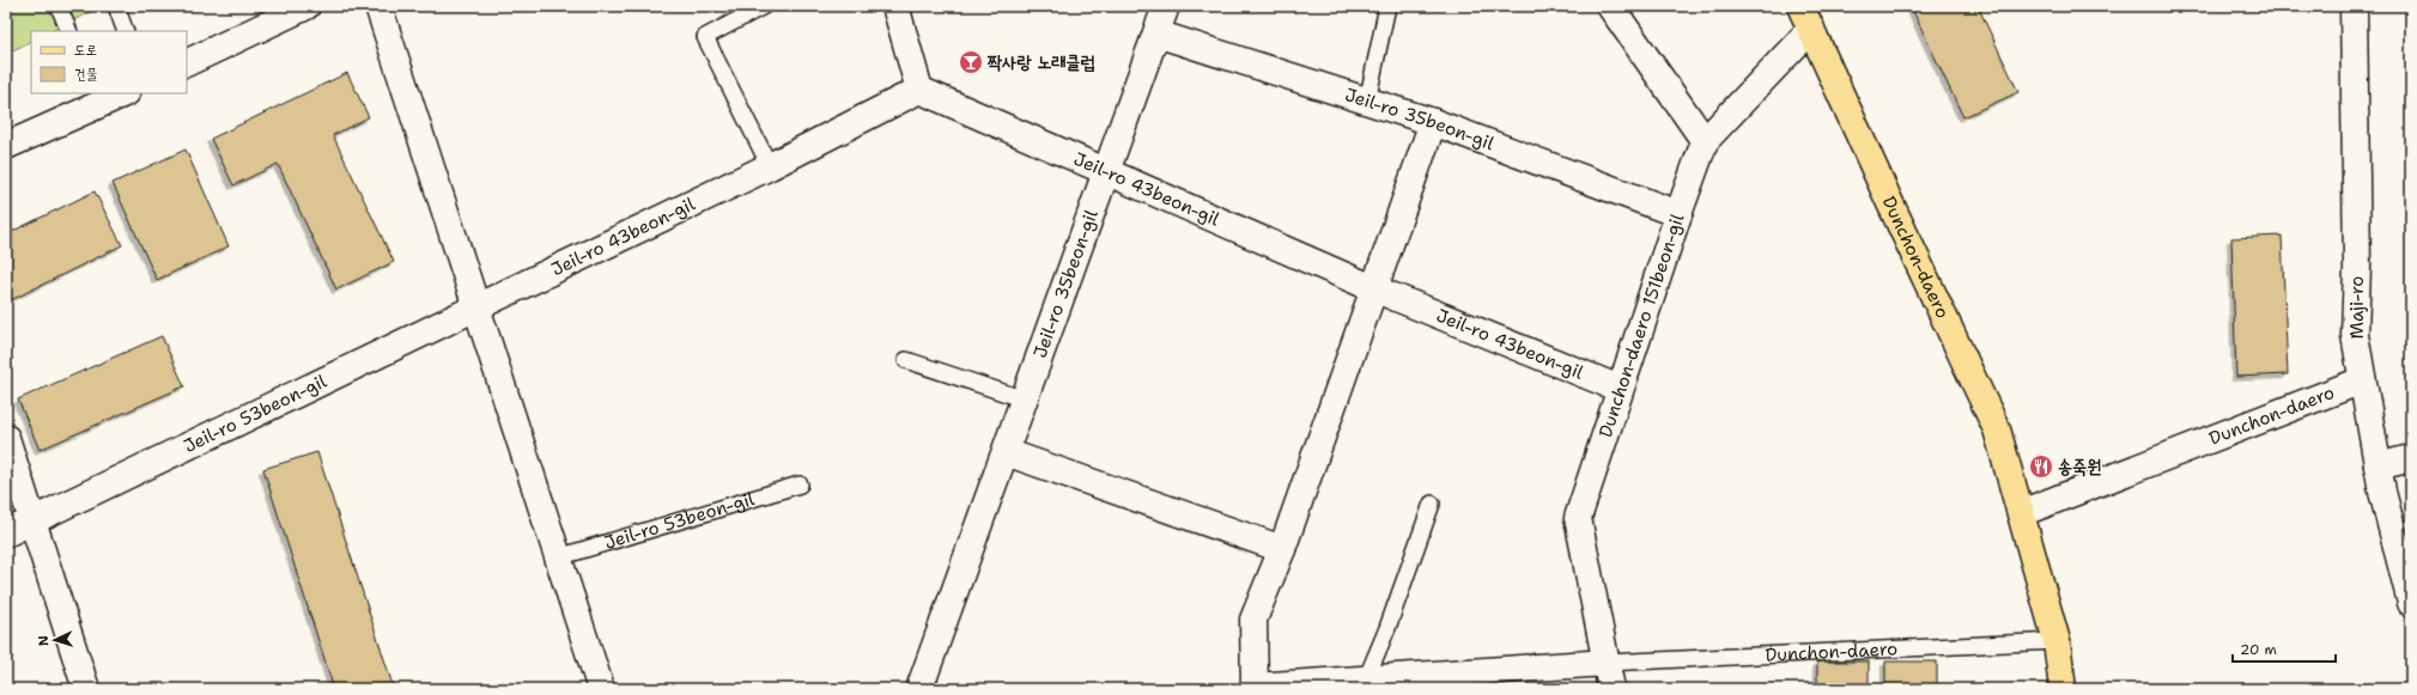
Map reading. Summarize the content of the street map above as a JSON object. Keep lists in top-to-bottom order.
{
  "streets": {
    "main road": ["Dunchon-daero"],
    "street": [
      "Jeil-ro 35beon-gil",
      "Jeil-ro 43beon-gil",
      "Maji-ro",
      "Dunchon-daero 151beon-gil",
      "Jeil-ro 53beon-gil"
    ]
  },
  "crossings": [
    ["Jeil-ro 35beon-gil", "Jeil-ro 43beon-gil"],
    ["Jeil-ro 35beon-gil", "Dunchon-daero 151beon-gil"],
    ["Jeil-ro 43beon-gil", "Dunchon-daero 151beon-gil"],
    ["Jeil-ro 43beon-gil", "Jeil-ro 53beon-gil"],
    ["Dunchon-daero", "Maji-ro"],
    ["Dunchon-daero", "Dunchon-daero 151beon-gil"]
  ],
  "places": {
    "bar": ["짝사랑 노래클럽"],
    "restaurant": ["송죽원"]
  },
  "legend": ["도로", "건물"],
  "scale_bar": "20 m",
  "north": "left"
}
